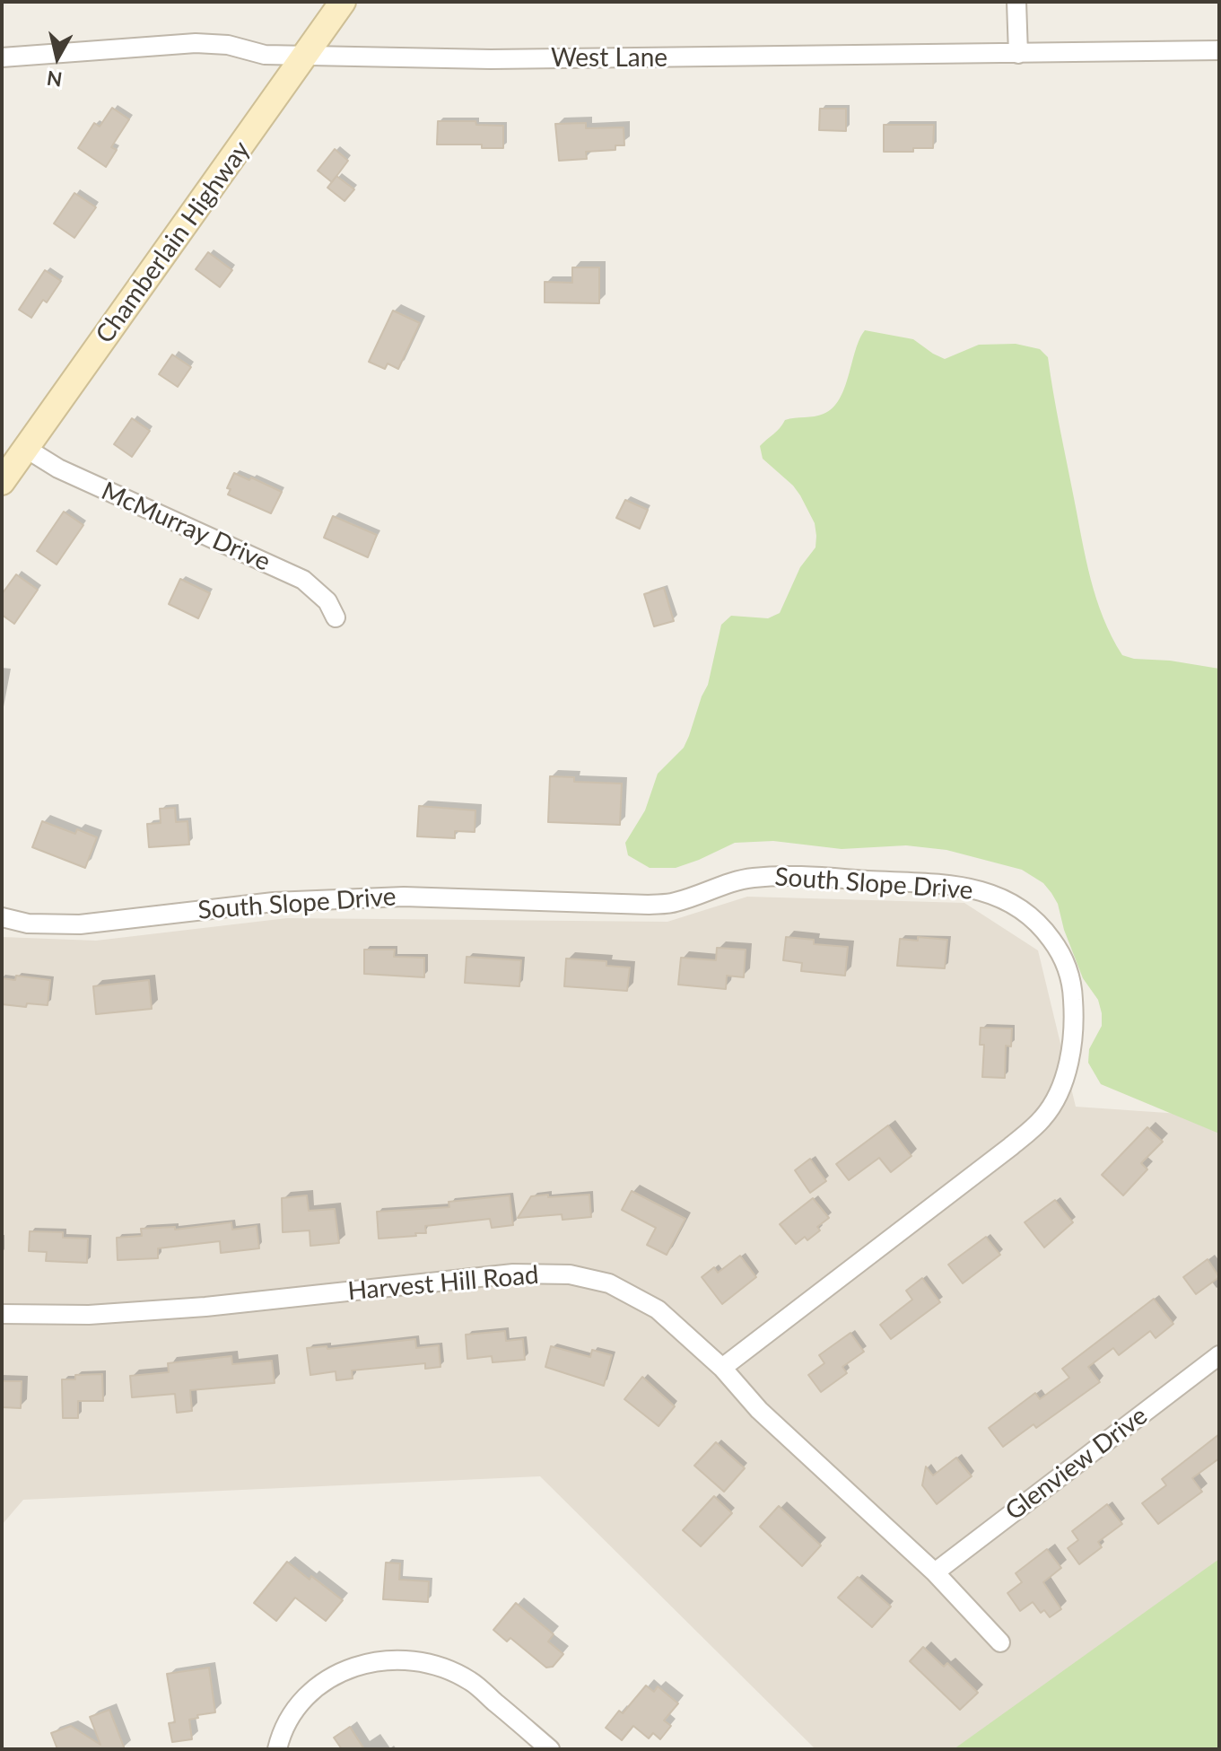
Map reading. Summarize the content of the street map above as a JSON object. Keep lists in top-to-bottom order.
{
  "streets": {
    "main road": ["Chamberlain Highway"],
    "street": [
      "West Lane",
      "McMurray Drive",
      "South Slope Drive",
      "Harvest Hill Road",
      "Glenview Drive"
    ]
  },
  "crossings": [
    ["West Lane", "Chamberlain Highway"],
    ["Chamberlain Highway", "McMurray Drive"],
    ["South Slope Drive", "Harvest Hill Road"],
    ["Harvest Hill Road", "Glenview Drive"]
  ],
  "north": "bottom"
}
